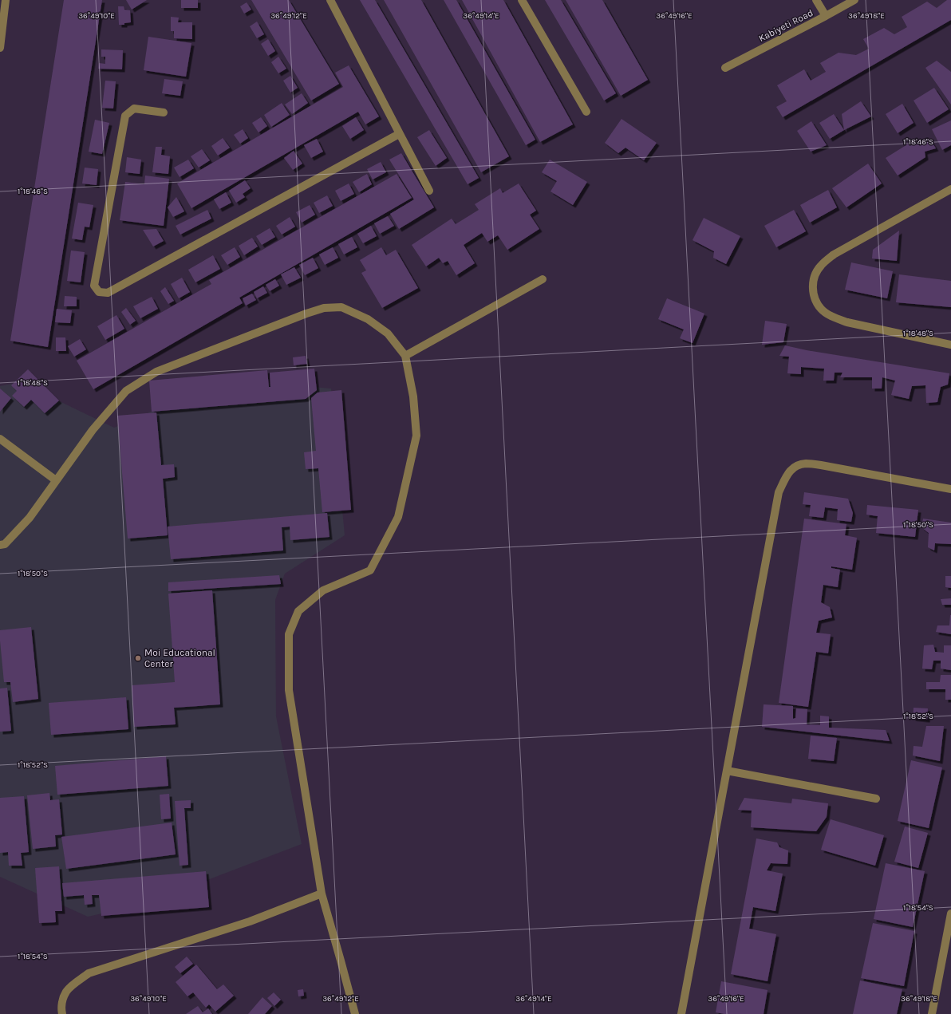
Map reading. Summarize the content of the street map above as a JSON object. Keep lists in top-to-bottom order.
{
  "streets": {
    "street": ["Kabiyeti Road"]
  },
  "places": ["Moi Educational Center"],
  "coordinates": [
    "36°49'10\"E",
    "36°49'12\"E",
    "36°49'14\"E",
    "36°49'16\"E",
    "36°49'18\"E",
    "1°18'46\"S",
    "1°18'48\"S",
    "1°18'50\"S",
    "1°18'52\"S",
    "1°18'54\"S"
  ]
}
